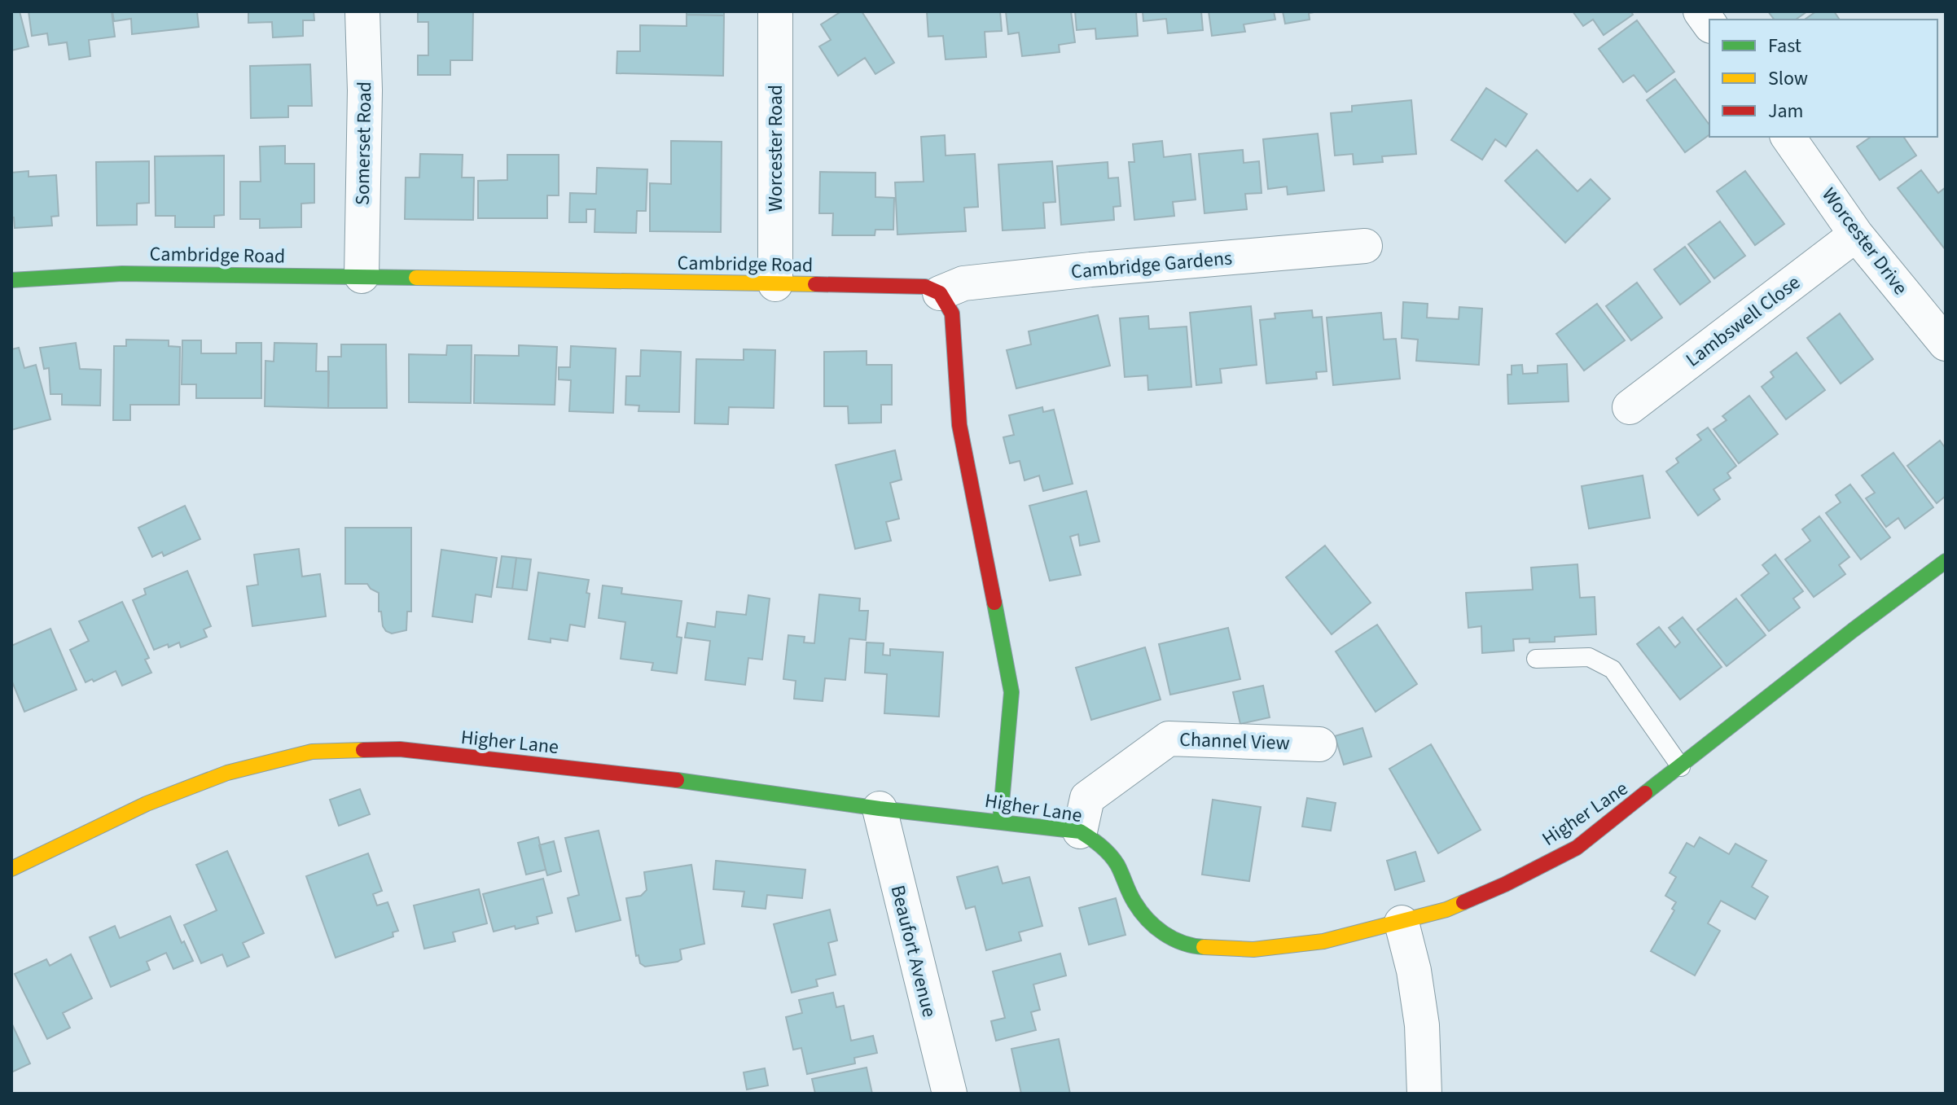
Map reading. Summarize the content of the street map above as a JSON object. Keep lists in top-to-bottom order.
{
  "streets": {
    "street": [
      "Somerset Road",
      "Worcester Road",
      "Worcester Drive",
      "Cambridge Road",
      "Cambridge Gardens",
      "Lambswell Close",
      "Channel View",
      "Higher Lane",
      "Beaufort Avenue"
    ]
  },
  "crossings": [
    ["Somerset Road", "Cambridge Road"],
    ["Worcester Road", "Cambridge Road"],
    ["Worcester Drive", "Lambswell Close"],
    ["Cambridge Road", "Cambridge Gardens"],
    ["Channel View", "Higher Lane"],
    ["Higher Lane", "Beaufort Avenue"]
  ],
  "legend": ["Fast", "Slow", "Jam"]
}
